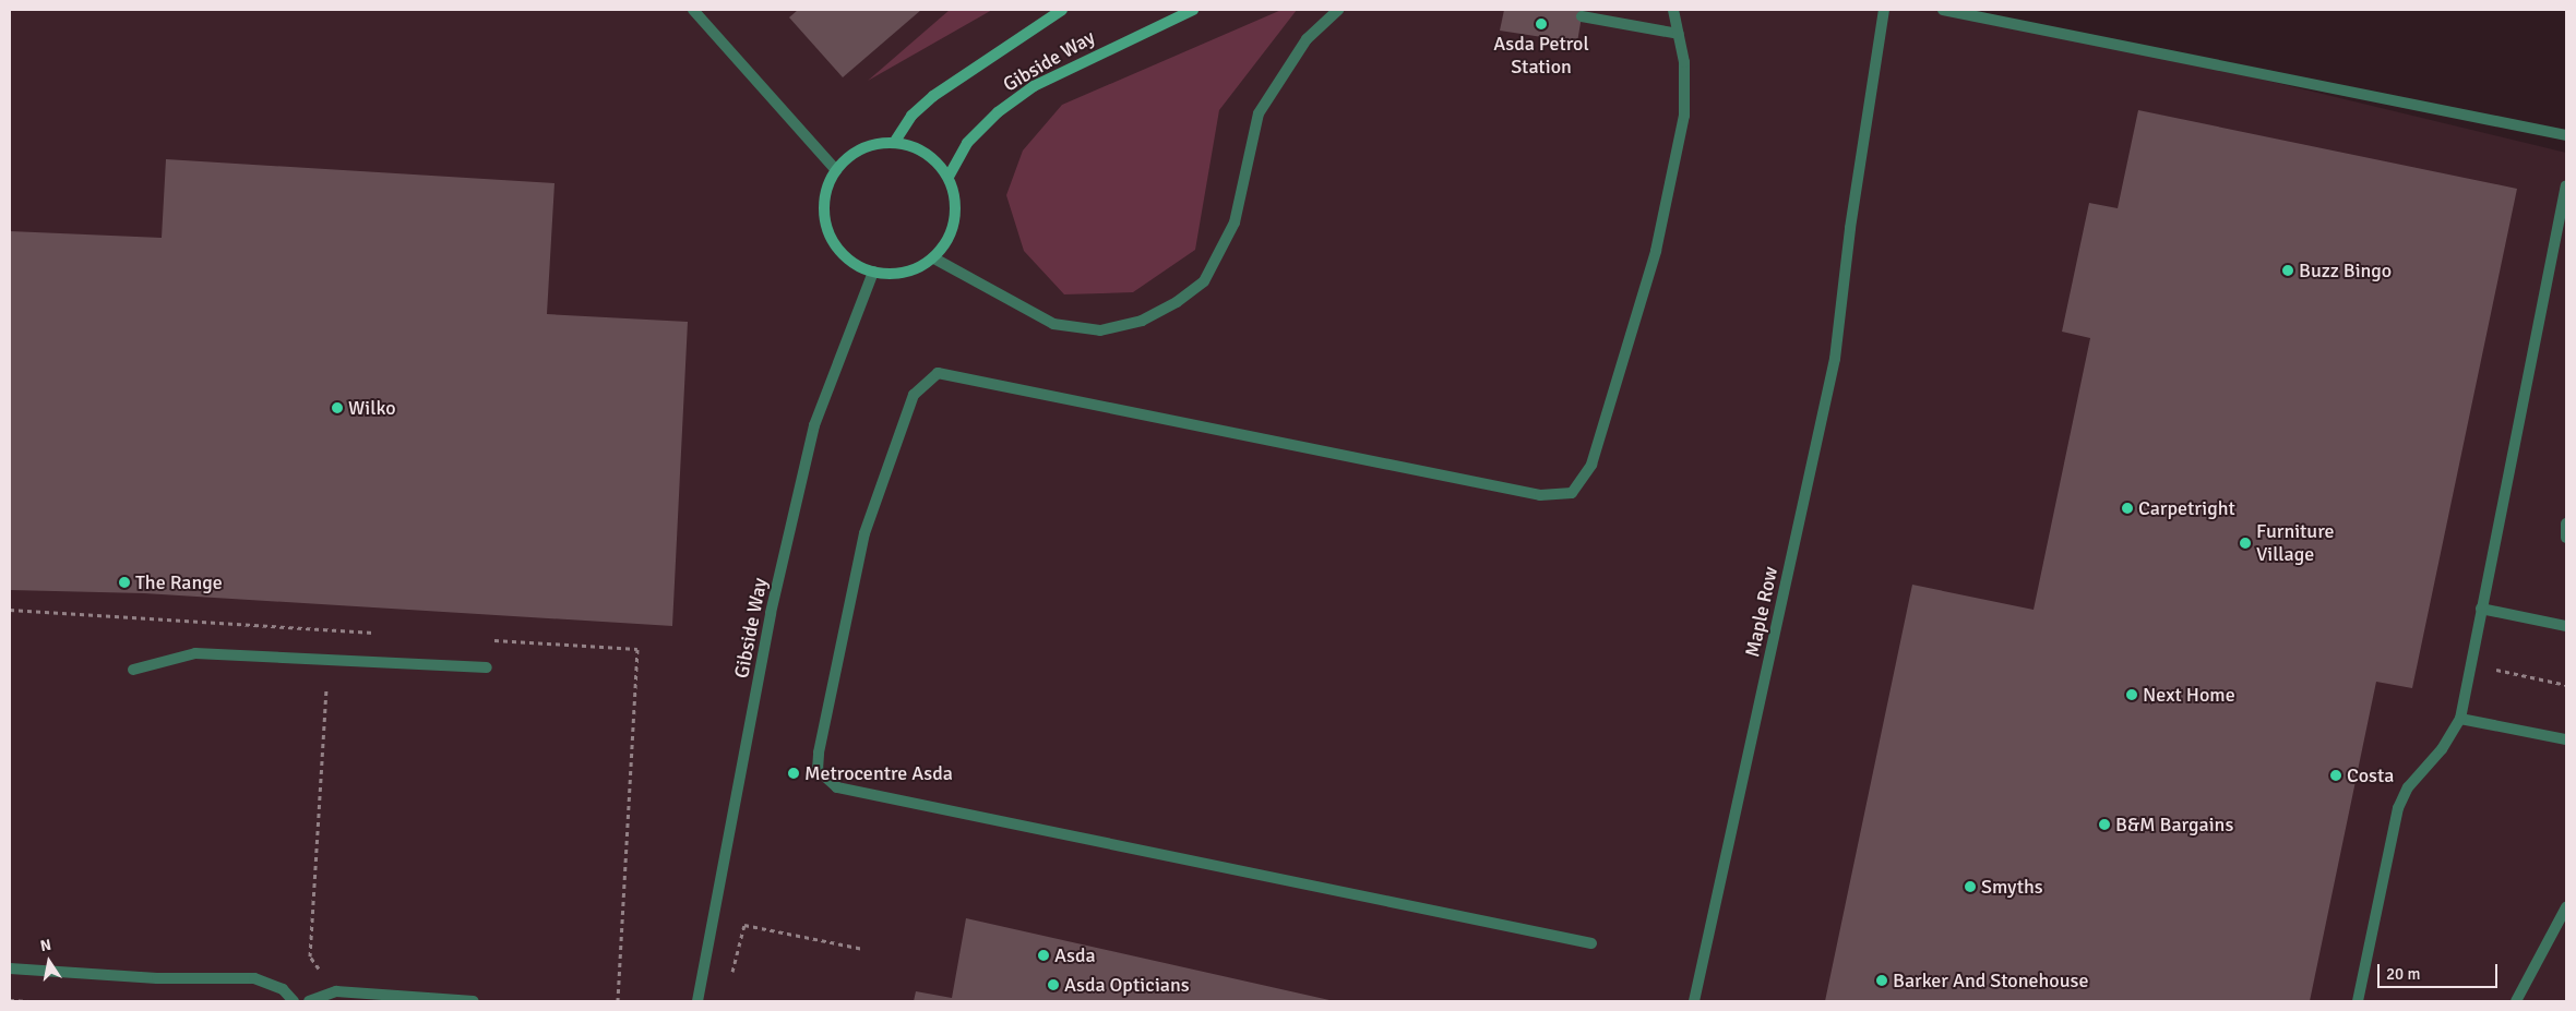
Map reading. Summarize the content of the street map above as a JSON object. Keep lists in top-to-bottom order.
{
  "streets": {
    "street": ["Gibside Way", "Maple Row"]
  },
  "places": [
    "Asda Petrol Station",
    "Buzz Bingo",
    "Wilko",
    "Carpetright",
    "Furniture Village",
    "The Range",
    "Next Home",
    "Metrocentre Asda",
    "Costa",
    "B&M Bargains",
    "Smyths",
    "Asda",
    "Barker And Stonehouse",
    "Asda Opticians"
  ],
  "scale_bar": "20 m",
  "north": "top"
}
